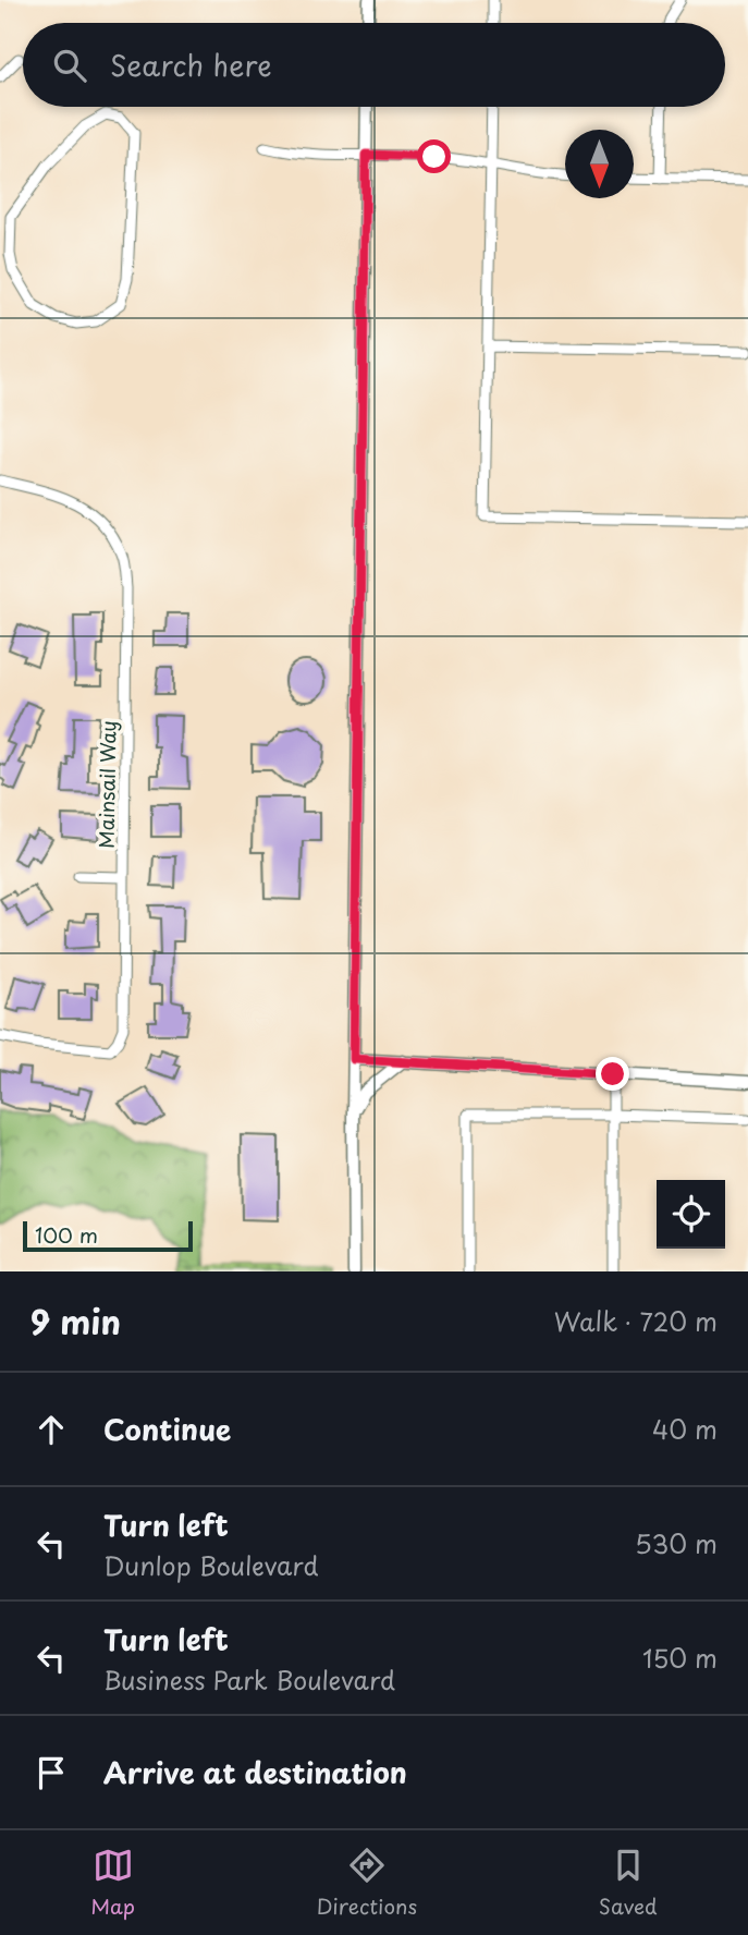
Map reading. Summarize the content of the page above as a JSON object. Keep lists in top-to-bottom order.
{
  "streets": {
    "street": ["Mainsail Way"]
  },
  "scale_bar": "100 m",
  "north": "bottom",
  "page": {
    "search": "Search here",
    "scale": "100 m",
    "heading": ["9 min", "Walk · 720 m"],
    "list": [
      ["Continue", "40 m"],
      ["Turn left", "Dunlop Boulevard", "530 m"],
      ["Turn left", "Business Park Boulevard", "150 m"],
      "Arrive at destination"
    ],
    "nav": ["Map", "Directions", "Saved"]
  }
}
